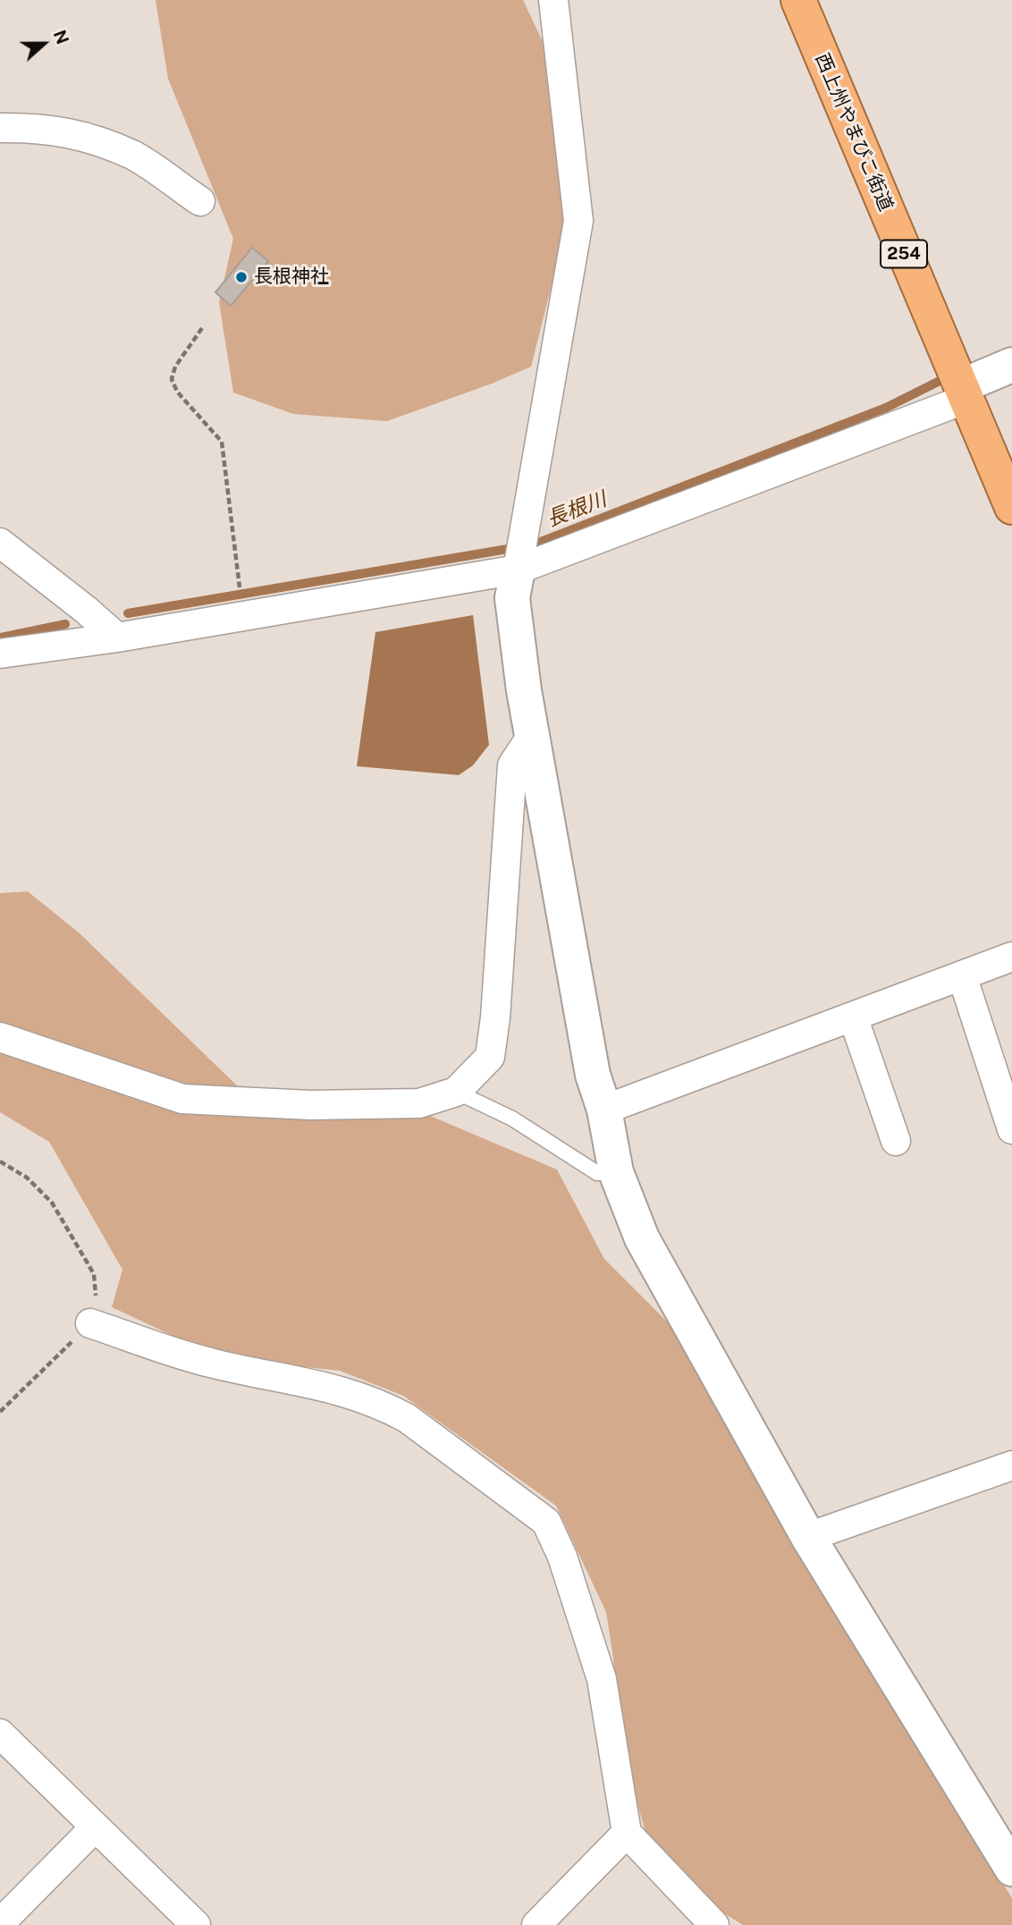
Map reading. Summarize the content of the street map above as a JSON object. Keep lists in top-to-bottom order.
{
  "streets": {
    "highway": ["西上州やまびこ街道", "254"]
  },
  "water": ["長根川"],
  "places": ["長根神社"],
  "north": "right"
}
